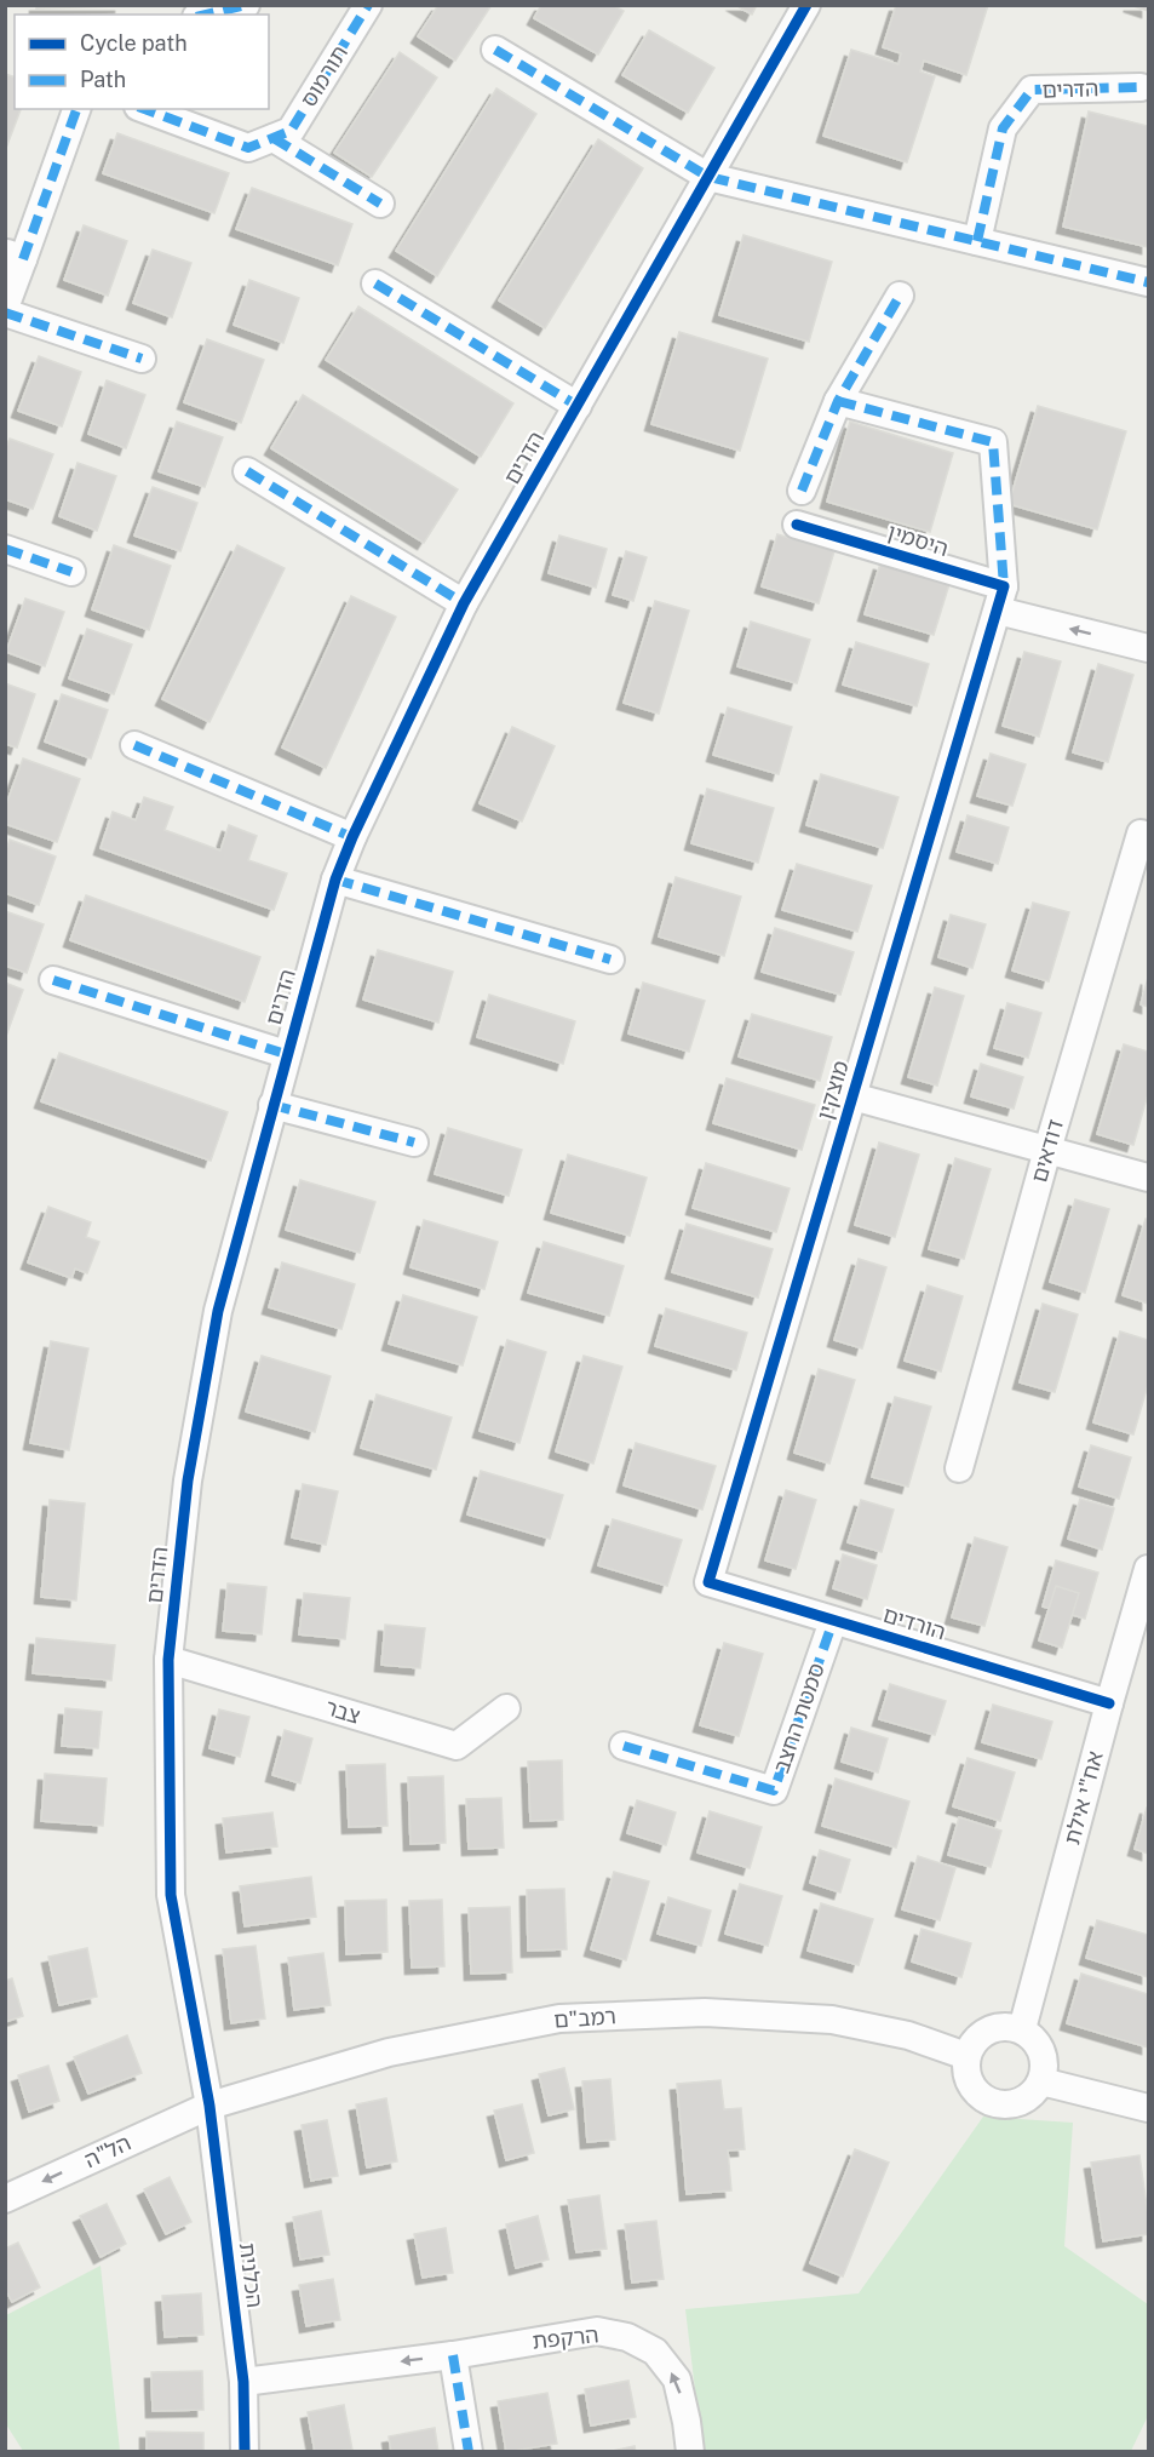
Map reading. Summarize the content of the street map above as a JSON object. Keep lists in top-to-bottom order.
{
  "streets": {
    "street": [
      "תורמוס",
      "הדרים",
      "היסמין",
      "מוצקין",
      "דודאים",
      "הורדים",
      "צבר",
      "סמטת החצב",
      "אח\"י אילת",
      "רמב\"ם",
      "הל\"ה",
      "הכלנית",
      "הרקפת"
    ]
  },
  "crossings": [
    ["הדרים", "צבר"],
    ["הדרים", "רמב\"ם"],
    ["הדרים", "הל\"ה"],
    ["הדרים", "הכלנית"],
    ["היסמין", "מוצקין"],
    ["מוצקין", "הורדים"],
    ["הורדים", "סמטת החצב"],
    ["הורדים", "אח\"י אילת"],
    ["אח\"י אילת", "רמב\"ם"],
    ["רמב\"ם", "הל\"ה"],
    ["רמב\"ם", "הכלנית"],
    ["הל\"ה", "הכלנית"],
    ["הכלנית", "הרקפת"]
  ],
  "one_way": ["היסמין", "הל\"ה", "הרקפת"],
  "legend": ["Cycle path", "Path"]
}
